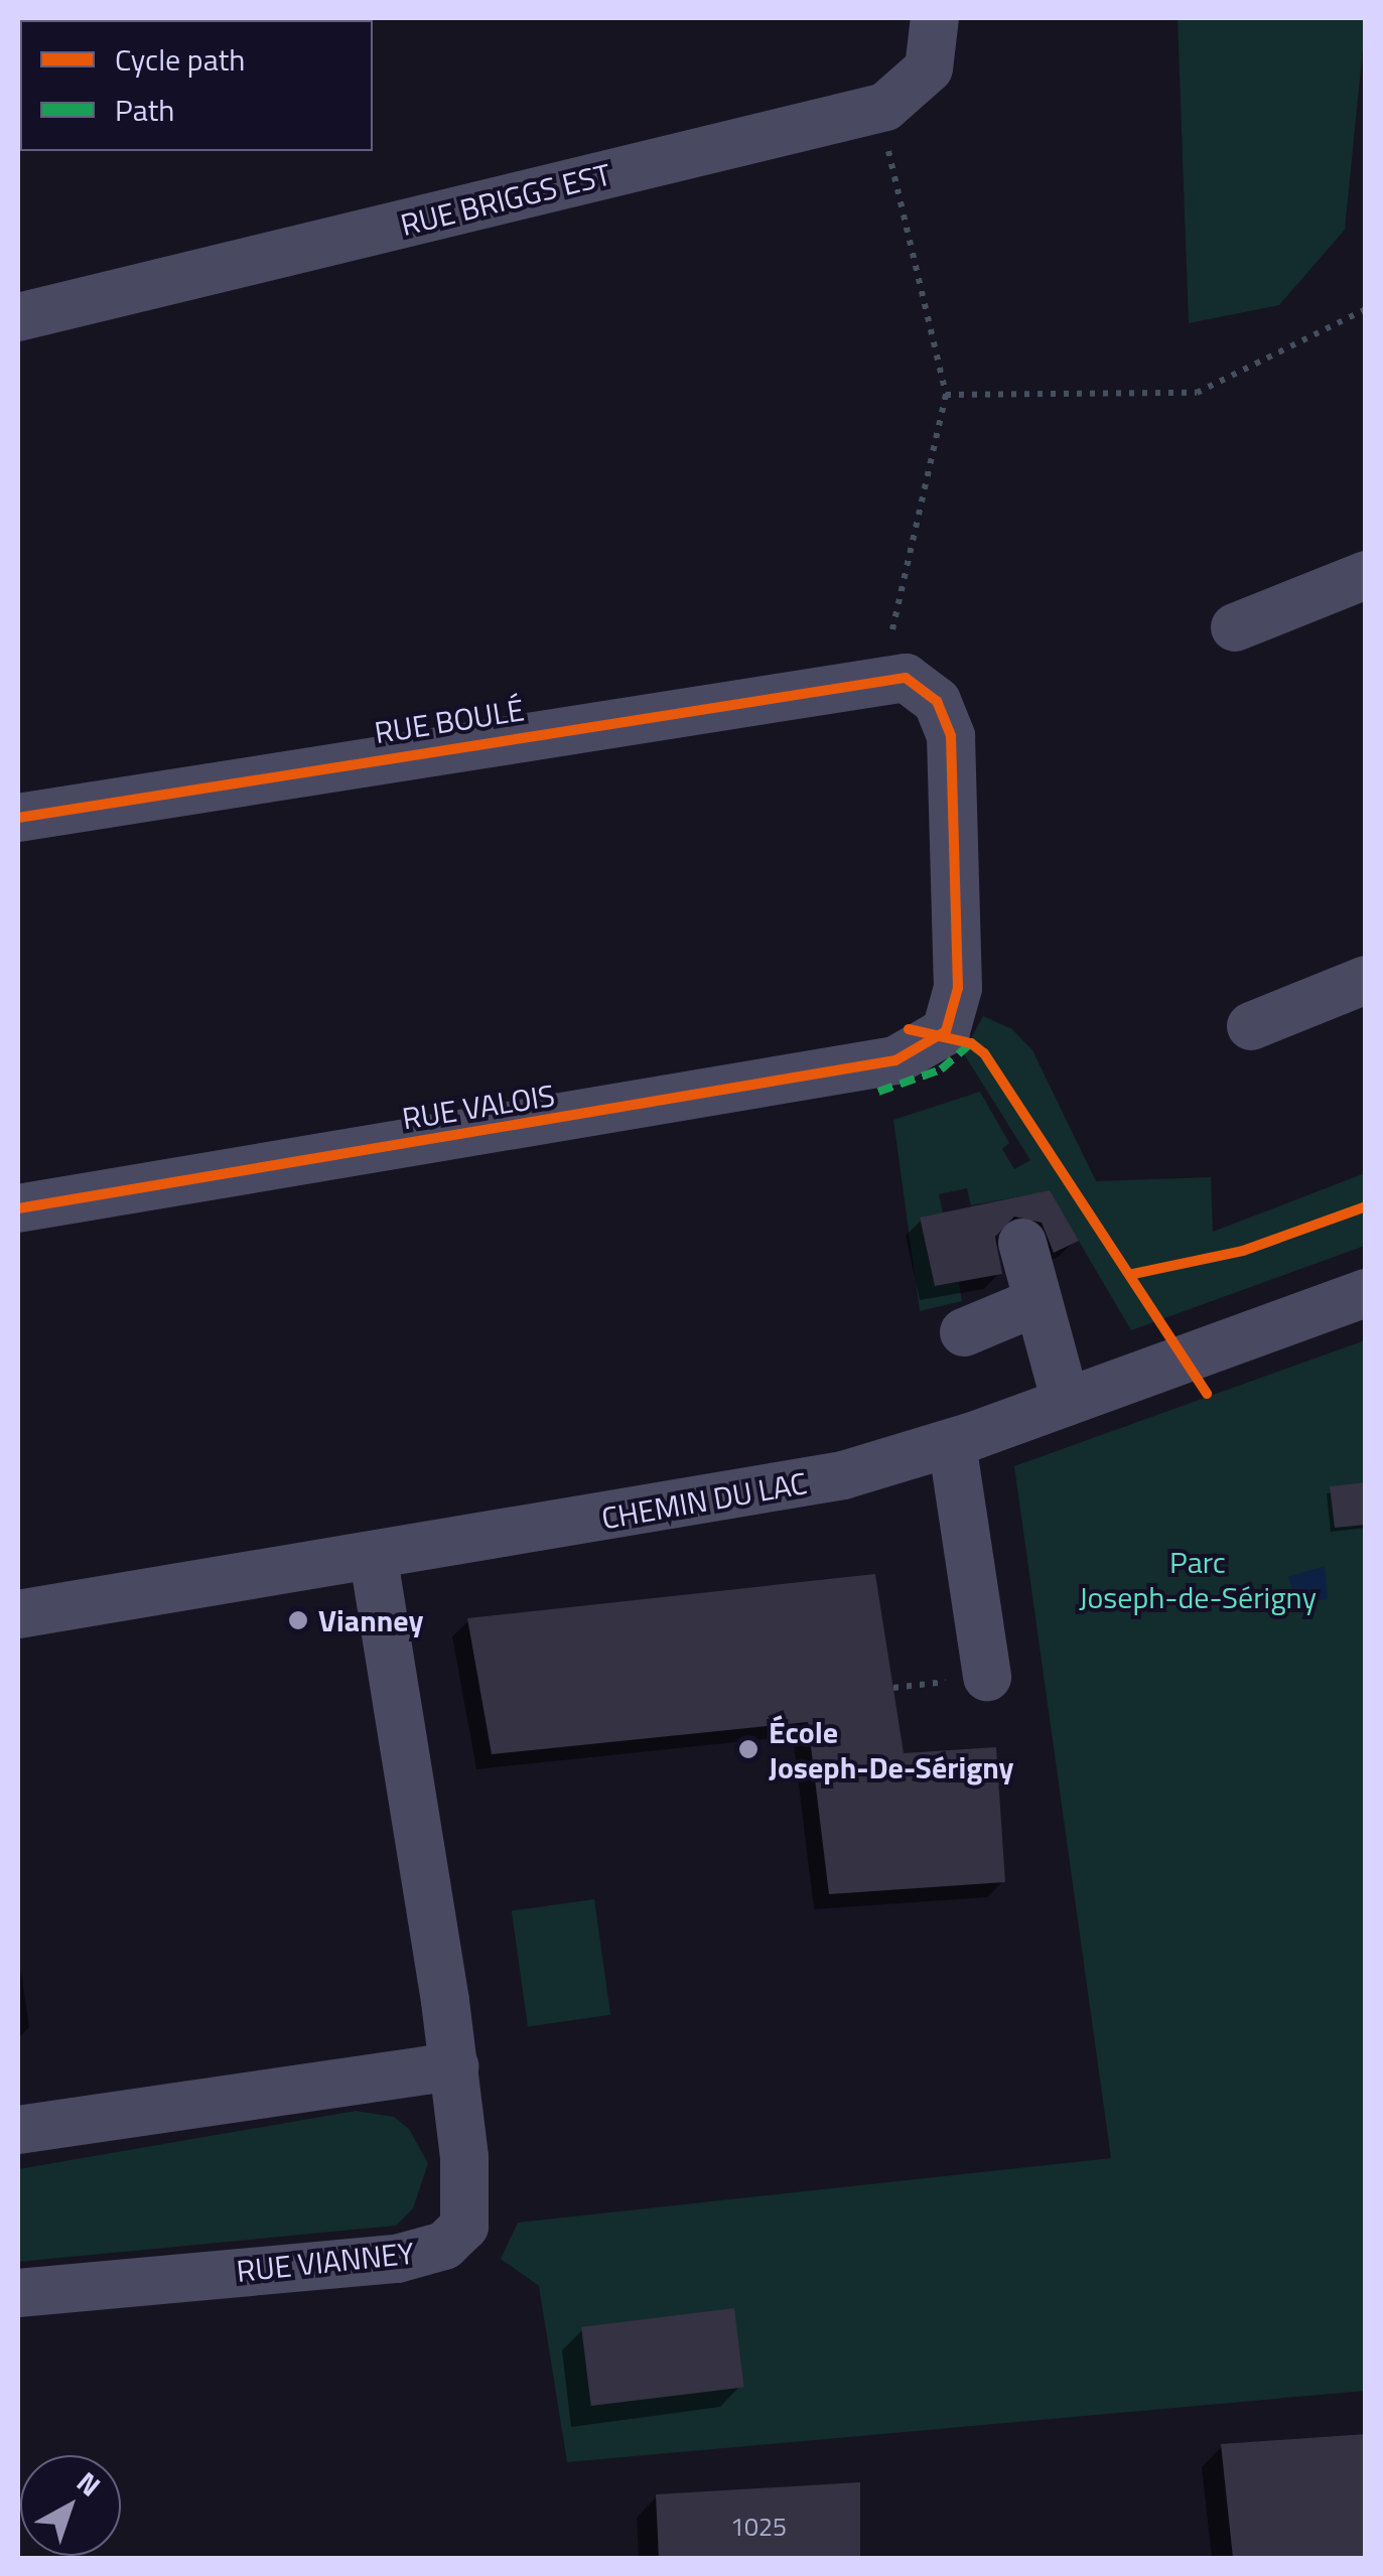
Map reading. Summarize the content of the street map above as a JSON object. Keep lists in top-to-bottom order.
{
  "streets": {
    "street": [
      "RUE BRIGGS EST",
      "RUE BOULÉ",
      "RUE VALOIS",
      "CHEMIN DU LAC",
      "RUE VIANNEY"
    ]
  },
  "crossings": [
    ["RUE BOULÉ", "RUE VALOIS"],
    ["CHEMIN DU LAC", "RUE VIANNEY"]
  ],
  "parks": ["Parc Joseph-de-Sérigny"],
  "places": ["Vianney", "École Joseph-De-Sérigny"],
  "house_numbers": ["1025"],
  "legend": ["Cycle path", "Path"],
  "north": "top right"
}
